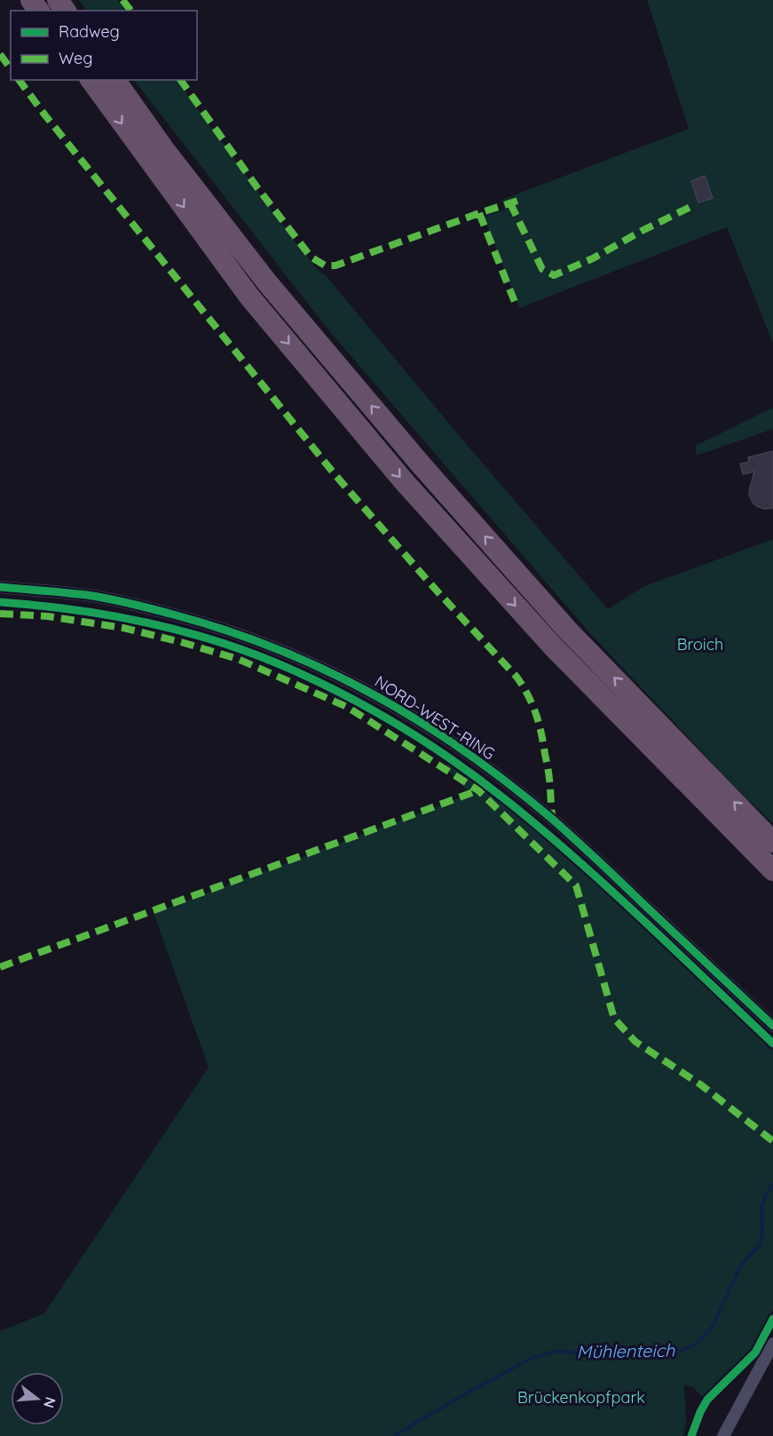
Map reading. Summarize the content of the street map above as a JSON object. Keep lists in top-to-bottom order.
{
  "streets": {
    "street": ["NORD-WEST-RING"]
  },
  "water": ["Mühlenteich"],
  "parks": ["Broich", "Brückenkopfpark"],
  "legend": ["Radweg", "Weg"],
  "north": "right"
}
